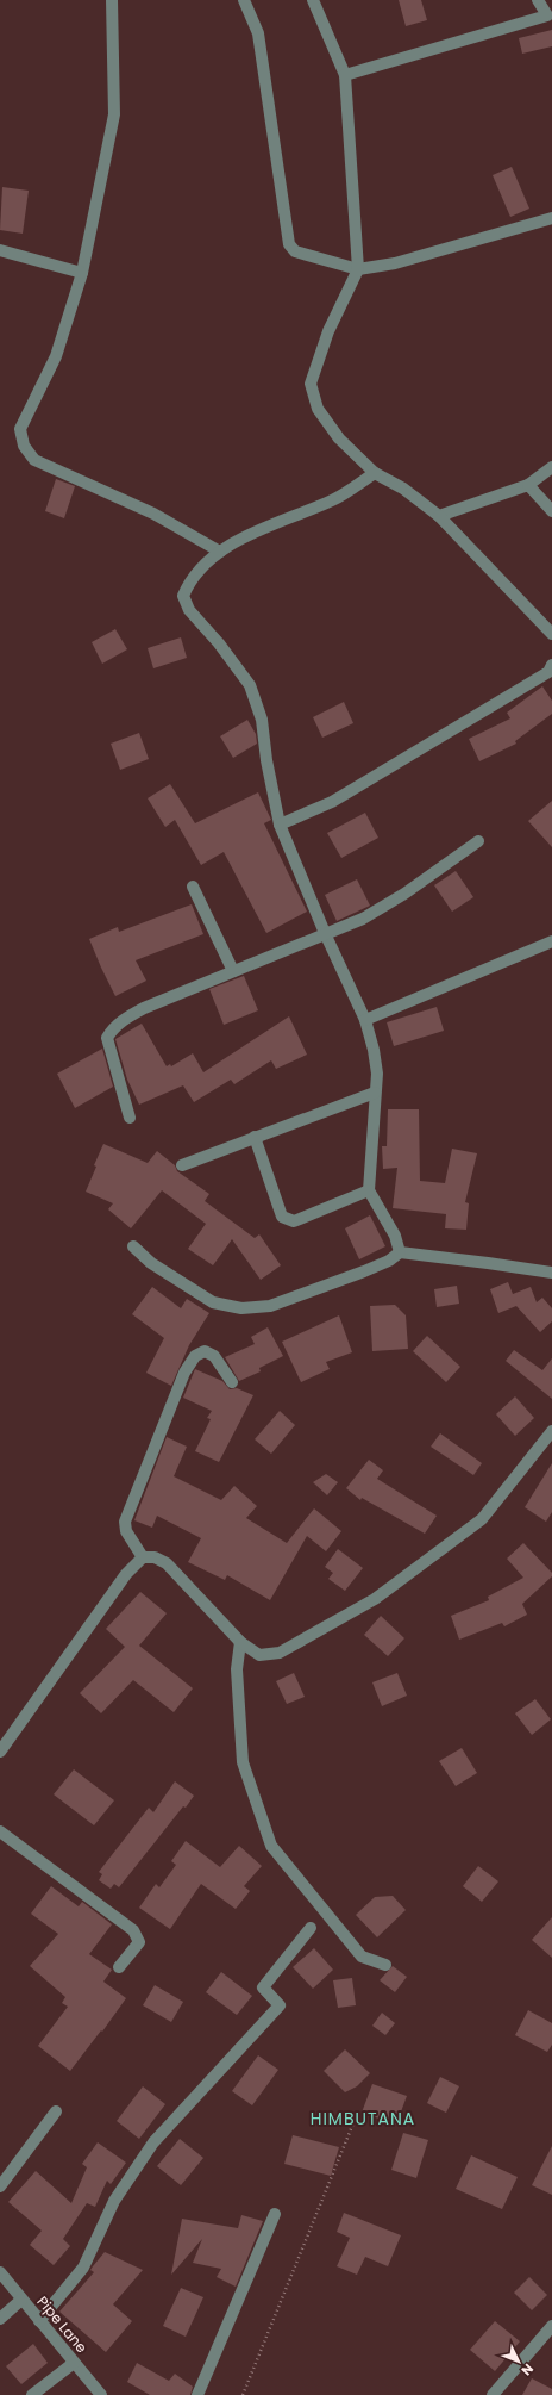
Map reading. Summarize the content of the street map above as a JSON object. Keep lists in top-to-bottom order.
{
  "streets": {
    "street": ["Pipe Lane"]
  },
  "districts": ["HIMBUTANA"],
  "north": "bottom right"
}
